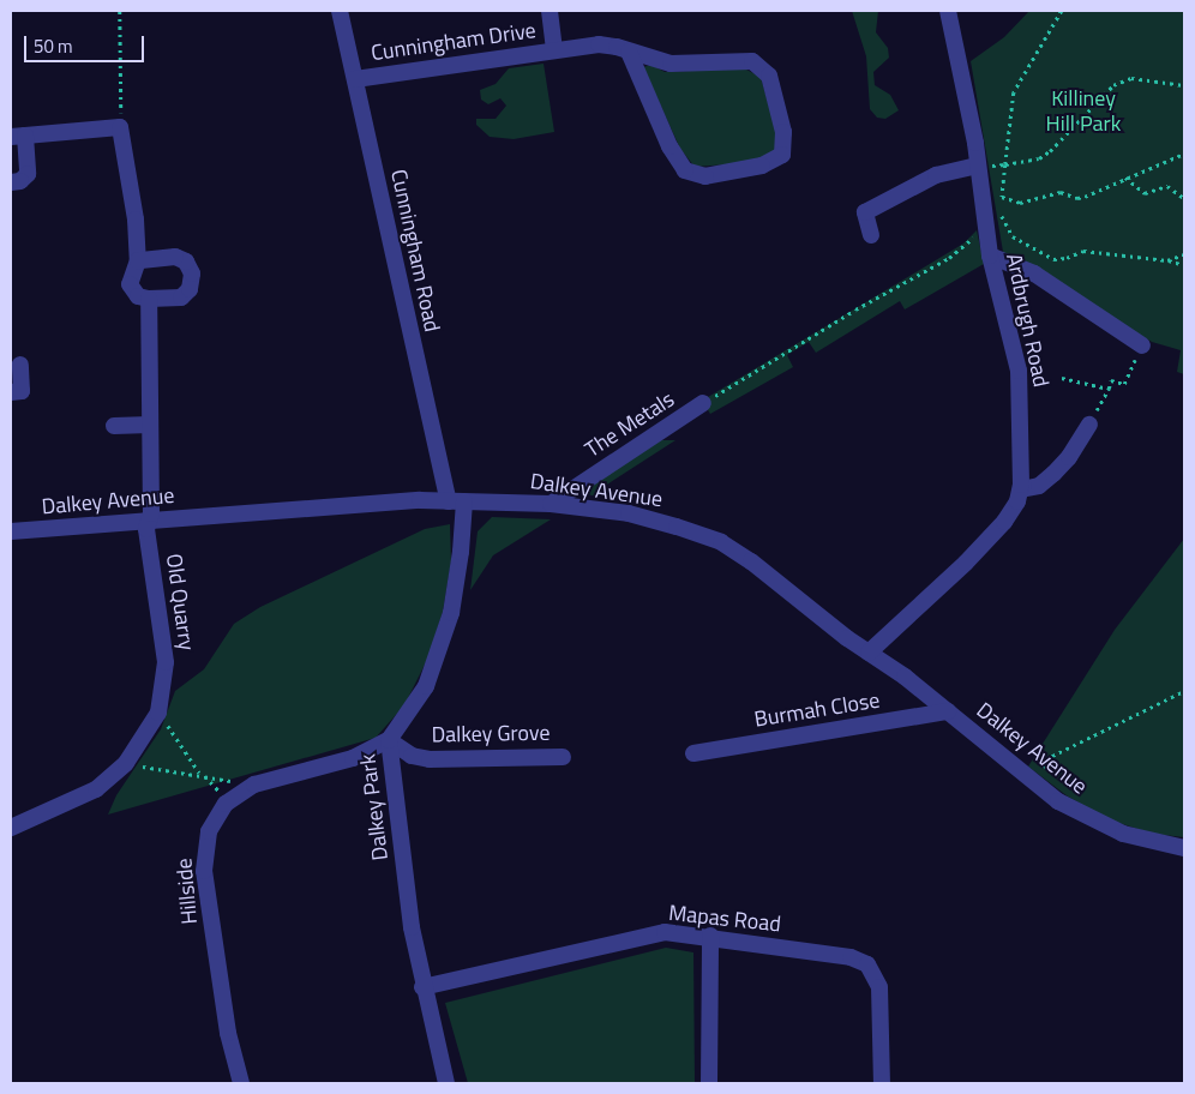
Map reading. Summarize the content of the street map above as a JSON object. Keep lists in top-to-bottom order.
{
  "streets": {
    "street": [
      "Cunningham Drive",
      "Cunningham Road",
      "Ardbrugh Road",
      "The Metals",
      "Dalkey Avenue",
      "Old Quarry",
      "Burmah Close",
      "Dalkey Grove",
      "Dalkey Park",
      "Hillside",
      "Mapas Road"
    ]
  },
  "crossings": [
    ["Cunningham Drive", "Cunningham Road"],
    ["Cunningham Road", "Dalkey Avenue"],
    ["Cunningham Road", "Dalkey Park"],
    ["Ardbrugh Road", "Dalkey Avenue"],
    ["The Metals", "Dalkey Avenue"],
    ["Dalkey Avenue", "Old Quarry"],
    ["Dalkey Avenue", "Burmah Close"],
    ["Dalkey Avenue", "Dalkey Park"],
    ["Dalkey Grove", "Dalkey Park"],
    ["Dalkey Grove", "Hillside"],
    ["Dalkey Park", "Hillside"],
    ["Dalkey Park", "Mapas Road"]
  ],
  "parks": ["Killiney Hill Park"],
  "scale_bar": "50 m"
}
